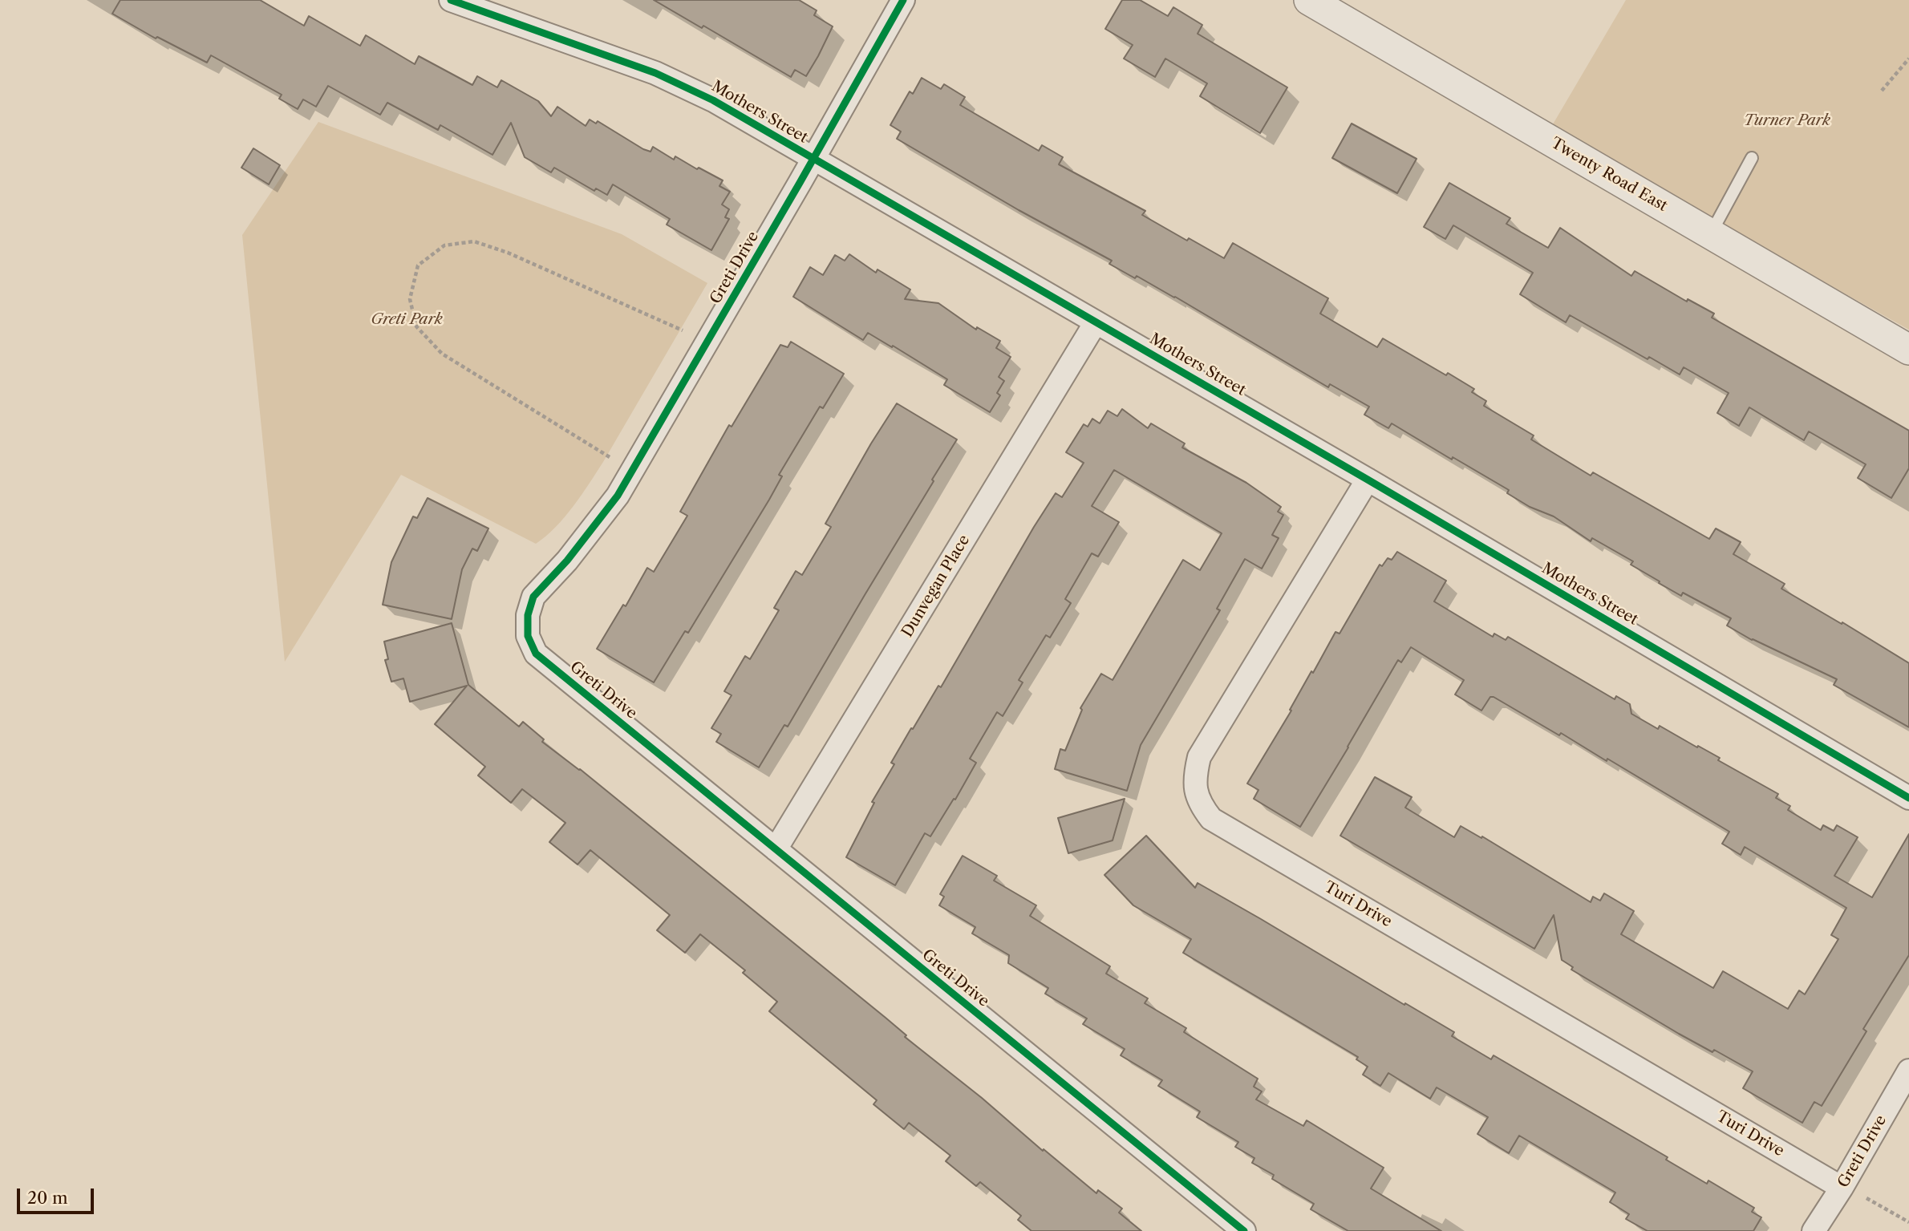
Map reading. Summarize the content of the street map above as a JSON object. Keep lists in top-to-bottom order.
{
  "streets": {
    "street": [
      "Mothers Street",
      "Twenty Road East",
      "Greti Drive",
      "Dunvegan Place",
      "Turi Drive"
    ]
  },
  "crossings": [
    ["Mothers Street", "Greti Drive"],
    ["Mothers Street", "Dunvegan Place"],
    ["Mothers Street", "Turi Drive"],
    ["Greti Drive", "Dunvegan Place"],
    ["Greti Drive", "Turi Drive"]
  ],
  "parks": ["Turner Park", "Greti Park"],
  "scale_bar": "20 m"
}
